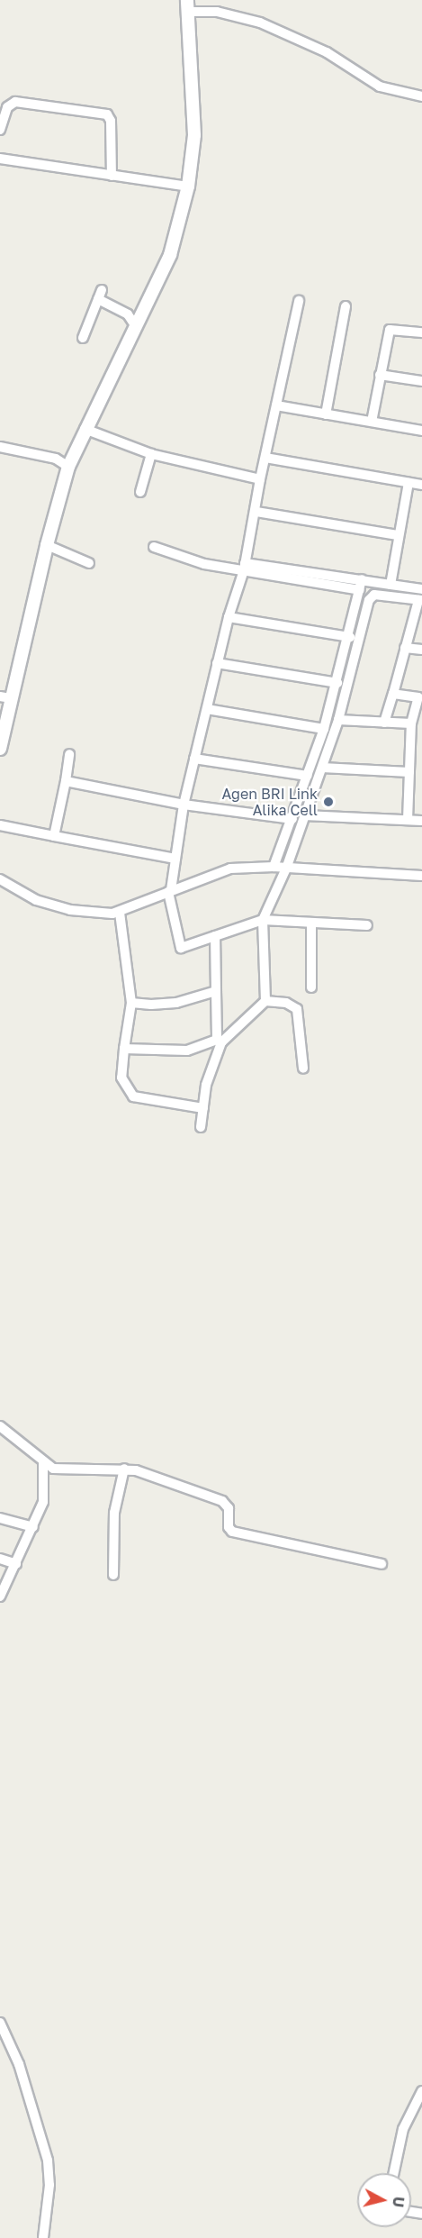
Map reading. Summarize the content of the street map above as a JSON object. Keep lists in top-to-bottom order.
{
  "places": ["Agen BRI Link Alika Cell"],
  "north": "right"
}
